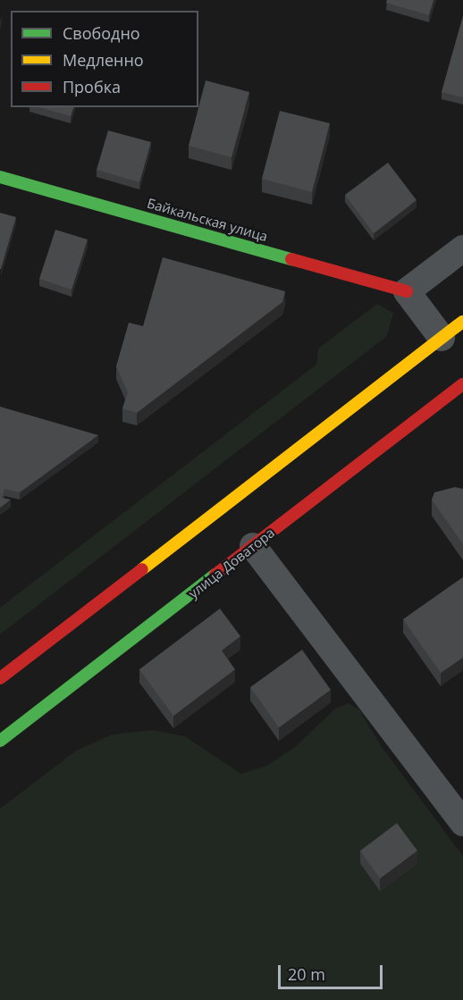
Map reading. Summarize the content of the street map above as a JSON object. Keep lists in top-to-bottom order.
{
  "streets": {
    "main road": ["Байкальская улица", "улица Доватора"]
  },
  "legend": ["Свободно", "Медленно", "Пробка"],
  "scale_bar": "20 m"
}
